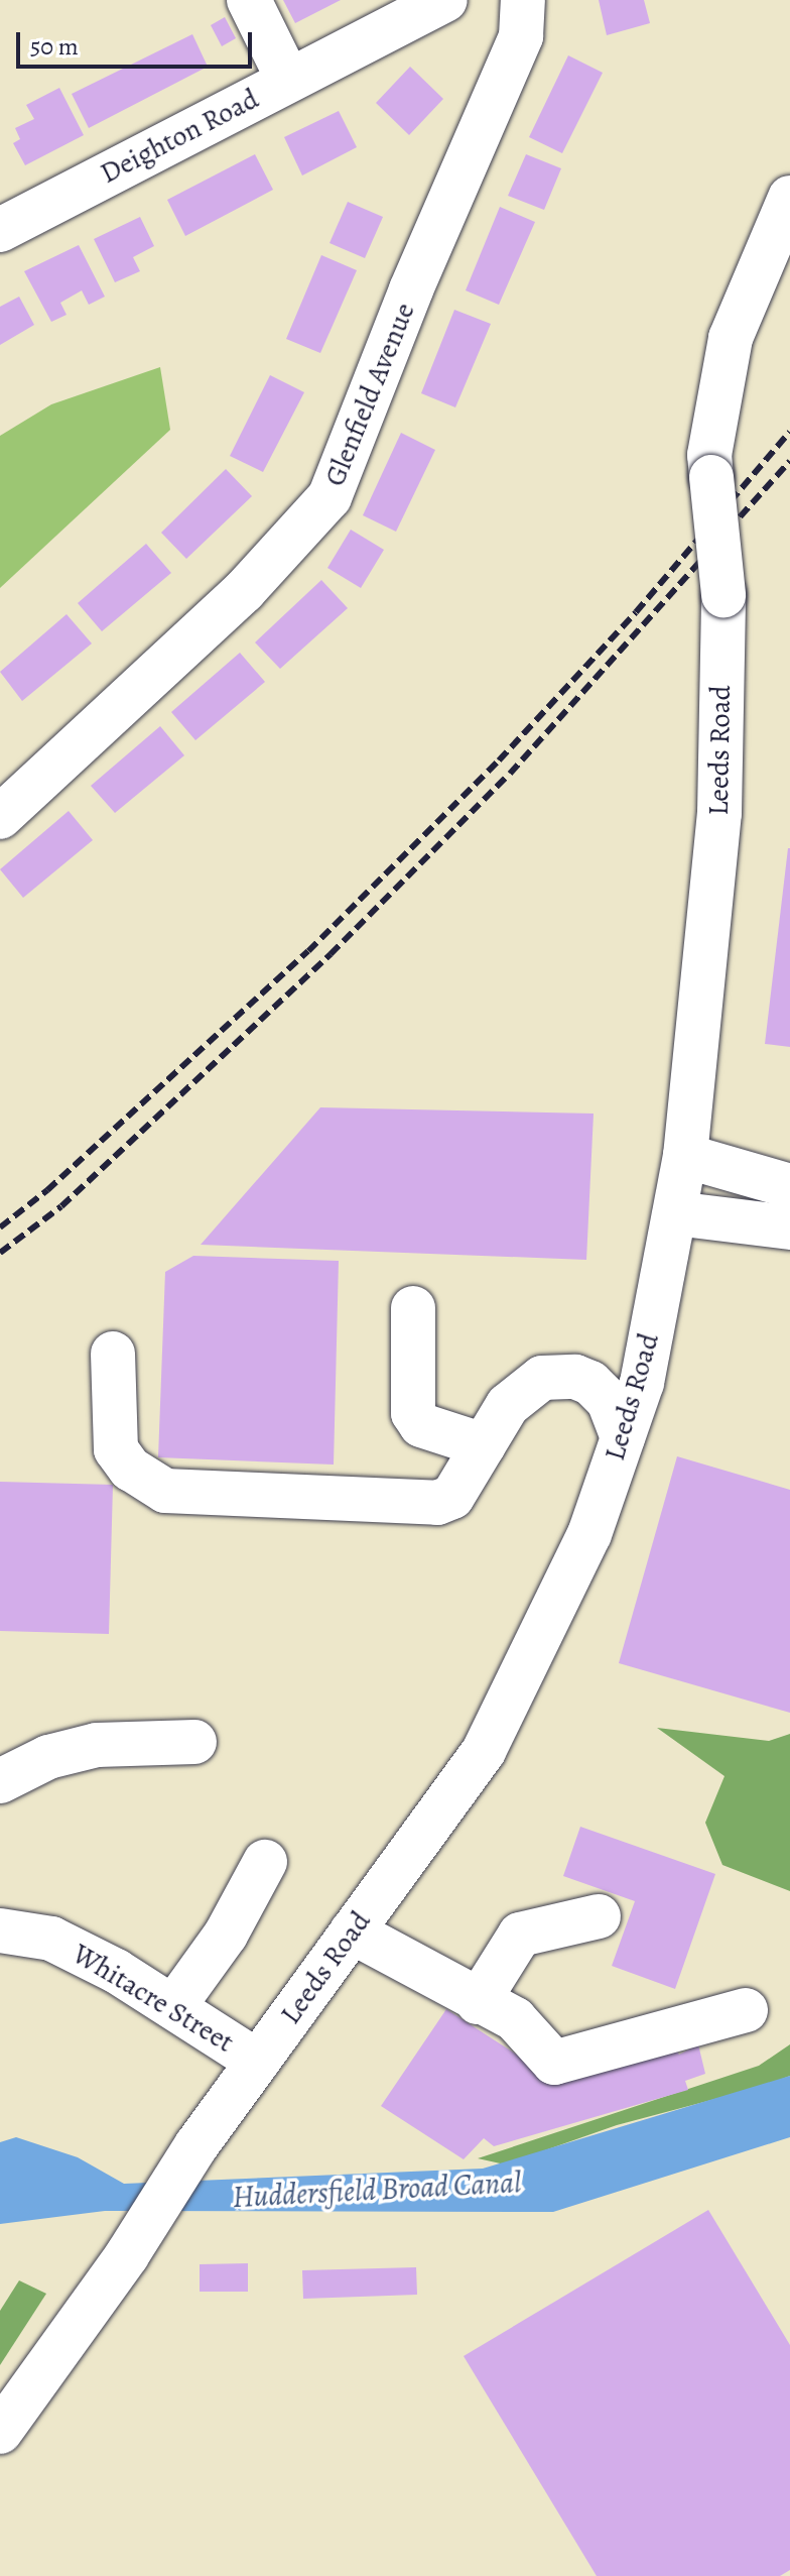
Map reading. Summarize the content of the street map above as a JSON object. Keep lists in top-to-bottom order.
{
  "streets": {
    "main road": [
      "Deighton Road",
      "Glenfield Avenue",
      "Leeds Road",
      "Whitacre Street"
    ]
  },
  "crossings": [
    ["Leeds Road", "Whitacre Street"]
  ],
  "water": ["Huddersfield Broad Canal"],
  "scale_bar": "50 m"
}
